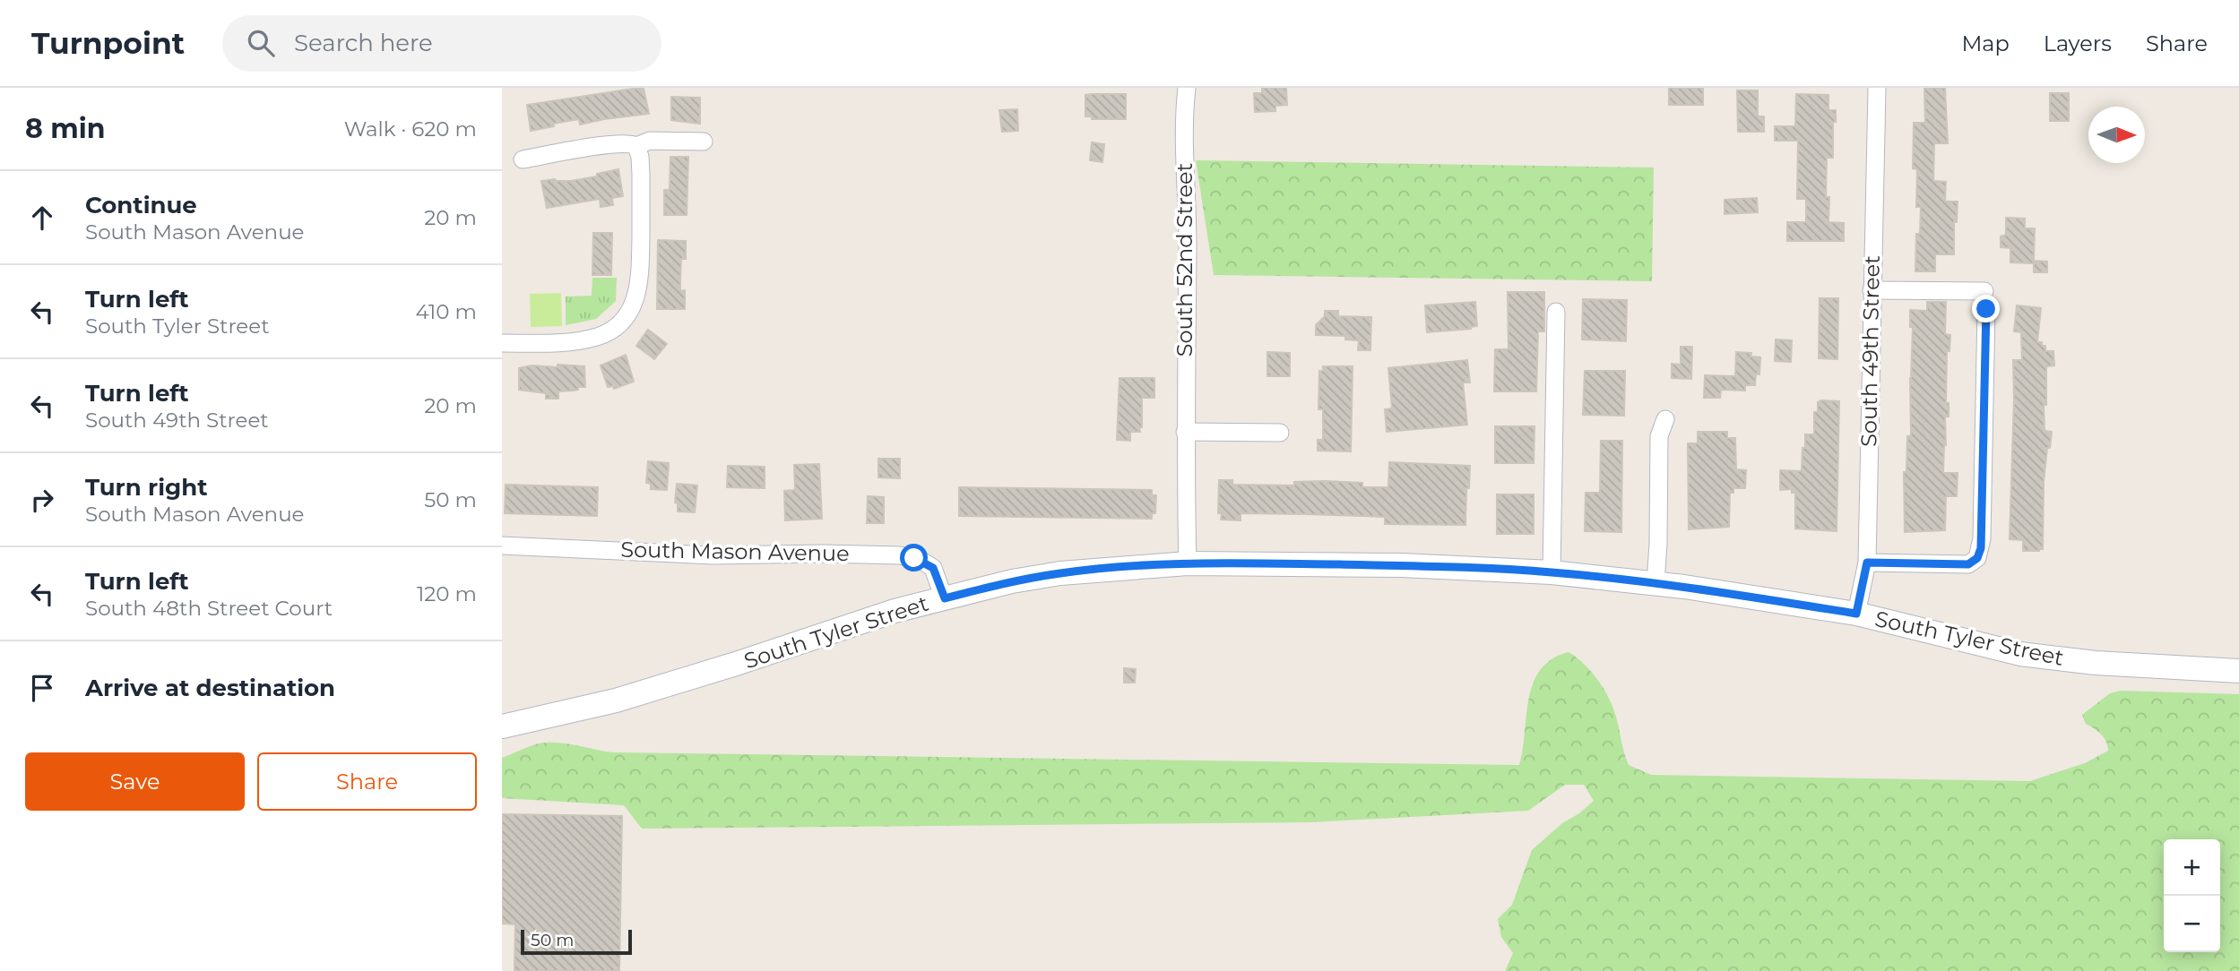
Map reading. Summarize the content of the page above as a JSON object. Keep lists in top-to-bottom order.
{
  "streets": {
    "main road": ["South Tyler Street"],
    "street": ["South 52nd Street", "South 49th Street", "South Mason Avenue"]
  },
  "crossings": [
    ["South 52nd Street", "South Tyler Street"],
    ["South 49th Street", "South Tyler Street"],
    ["South Mason Avenue", "South Tyler Street"]
  ],
  "scale_bar": "50 m",
  "north": "right",
  "page": {
    "header": "Turnpoint",
    "search": "Search here",
    "nav": ["Map", "Layers", "Share"],
    "heading": ["8 min", "Walk · 620 m"],
    "list": [
      ["Continue", "South Mason Avenue", "20 m"],
      ["Turn left", "South Tyler Street", "410 m"],
      ["Turn left", "South 49th Street", "20 m"],
      ["Turn right", "South Mason Avenue", "50 m"],
      ["Turn left", "South 48th Street Court", "120 m"],
      "Arrive at destination"
    ],
    "buttons": ["Save", "Share"],
    "map_buttons": ["+", "−"],
    "scale": "50 m"
  }
}
